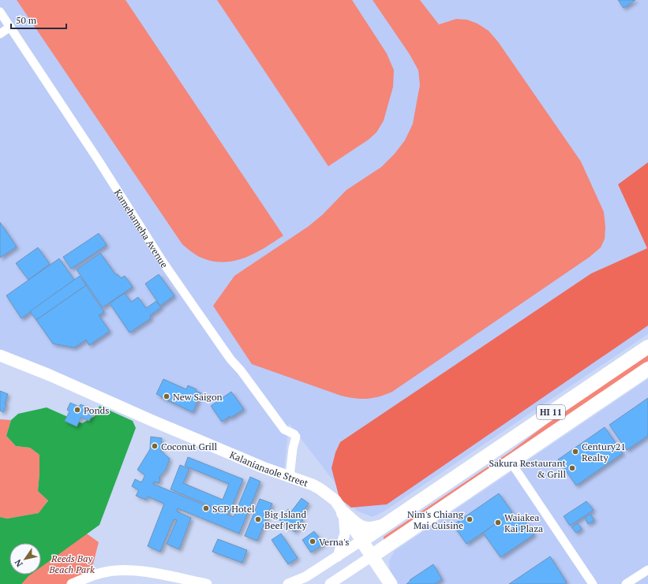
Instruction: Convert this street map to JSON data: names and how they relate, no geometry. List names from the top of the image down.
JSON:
{
  "streets": {
    "highway": ["HI 11"],
    "main road": ["Kalanianaole Street"],
    "street": ["Kamehameha Avenue"]
  },
  "crossings": [
    ["Kamehameha Avenue", "Kalanianaole Street"],
    ["HI 11", "Kalanianaole Street"]
  ],
  "parks": ["Reeds Bay Beach Park"],
  "places": [
    "New Saigon",
    "Ponds",
    "Coconut Grill",
    "Century21 Realty",
    "Sakura Restaurant & Grill",
    "SCP Hotel",
    "Big Island Beef Jerky",
    "Nim's Chiang Mai Cuisine",
    "Waiakea Kai Plaza",
    "Verna's"
  ],
  "scale_bar": "50 m",
  "north": "bottom left"
}
